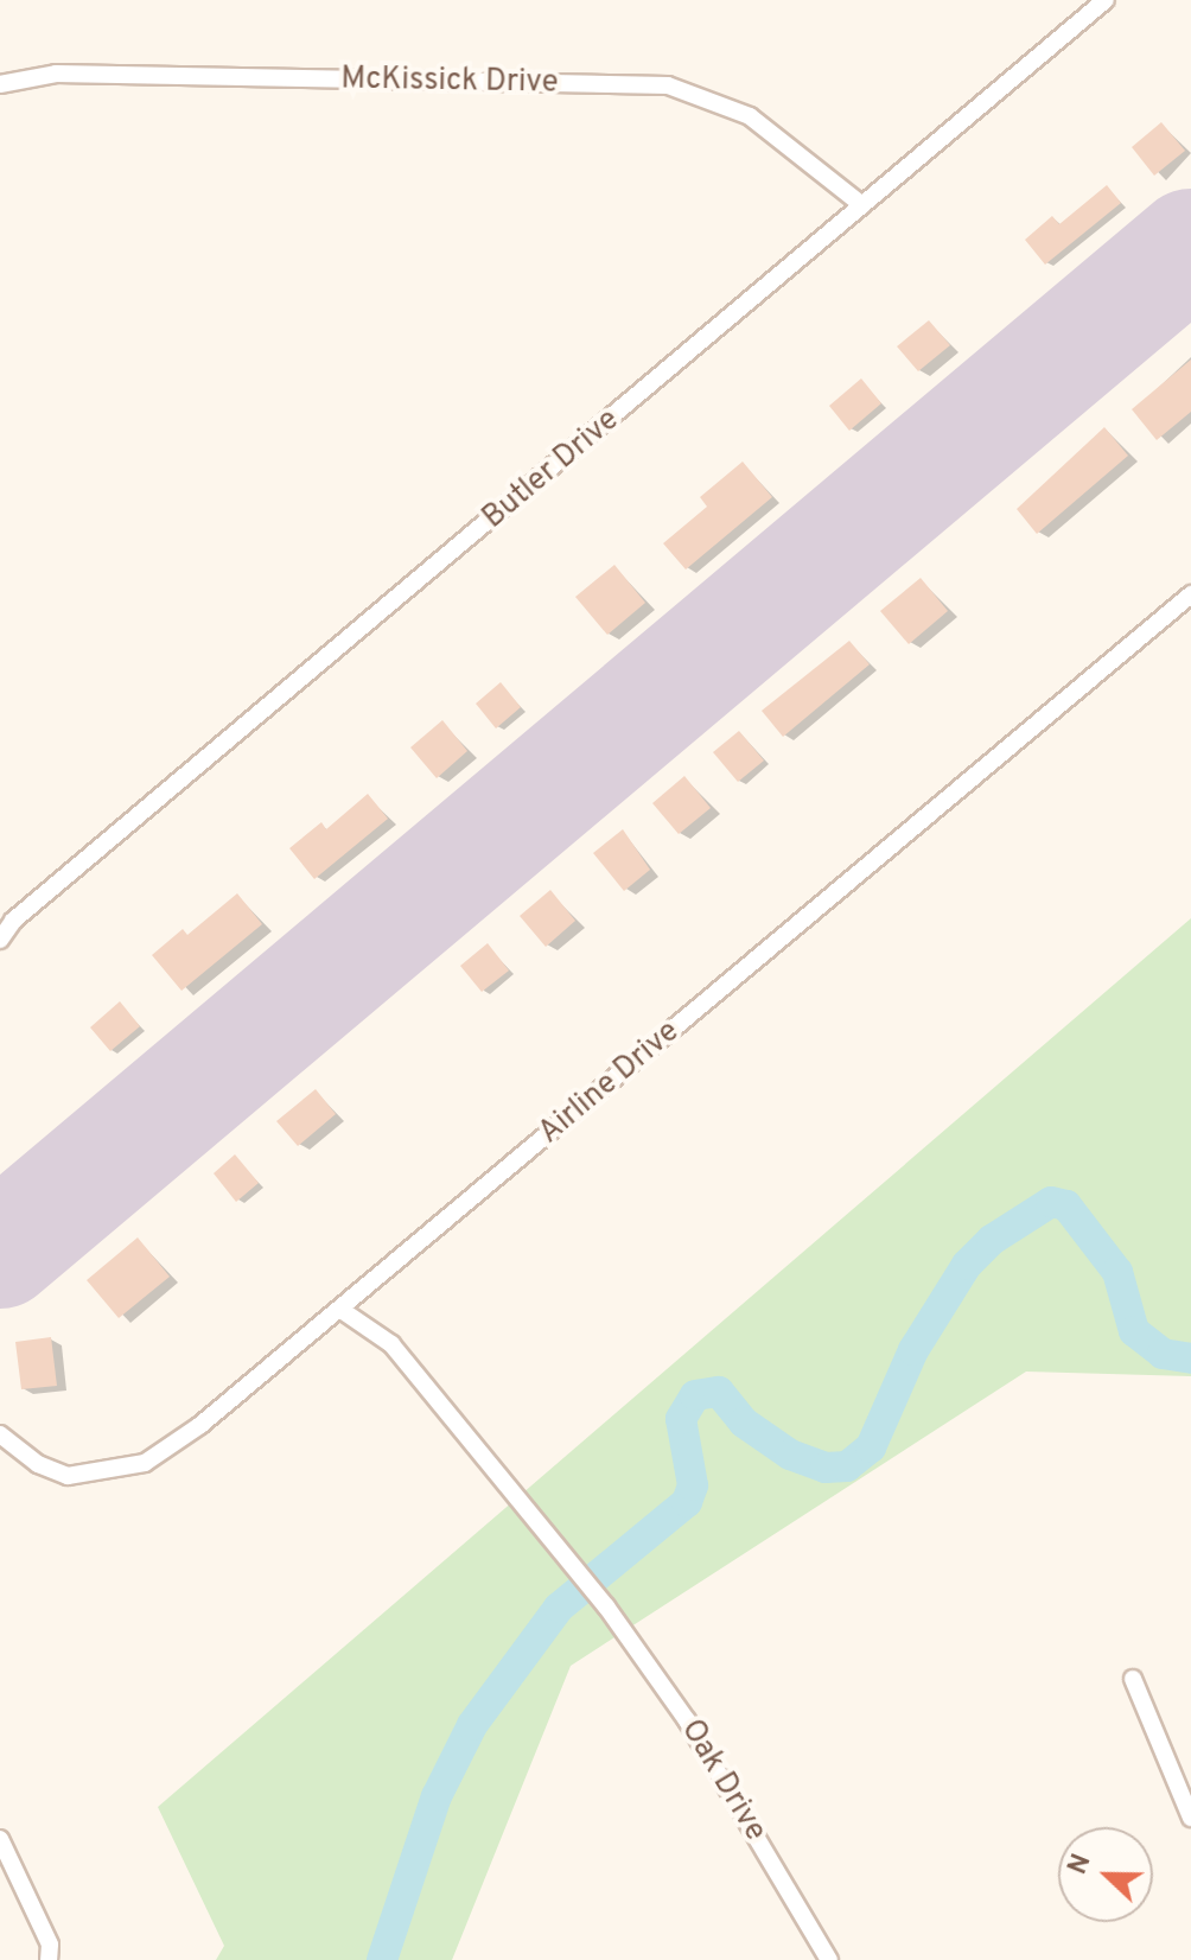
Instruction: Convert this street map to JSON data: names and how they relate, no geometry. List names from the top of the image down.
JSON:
{
  "streets": {
    "street": [
      "McKissick Drive",
      "Butler Drive",
      "Airline Drive",
      "Oak Drive"
    ]
  },
  "crossings": [
    ["McKissick Drive", "Butler Drive"],
    ["Airline Drive", "Oak Drive"]
  ],
  "north": "left"
}
